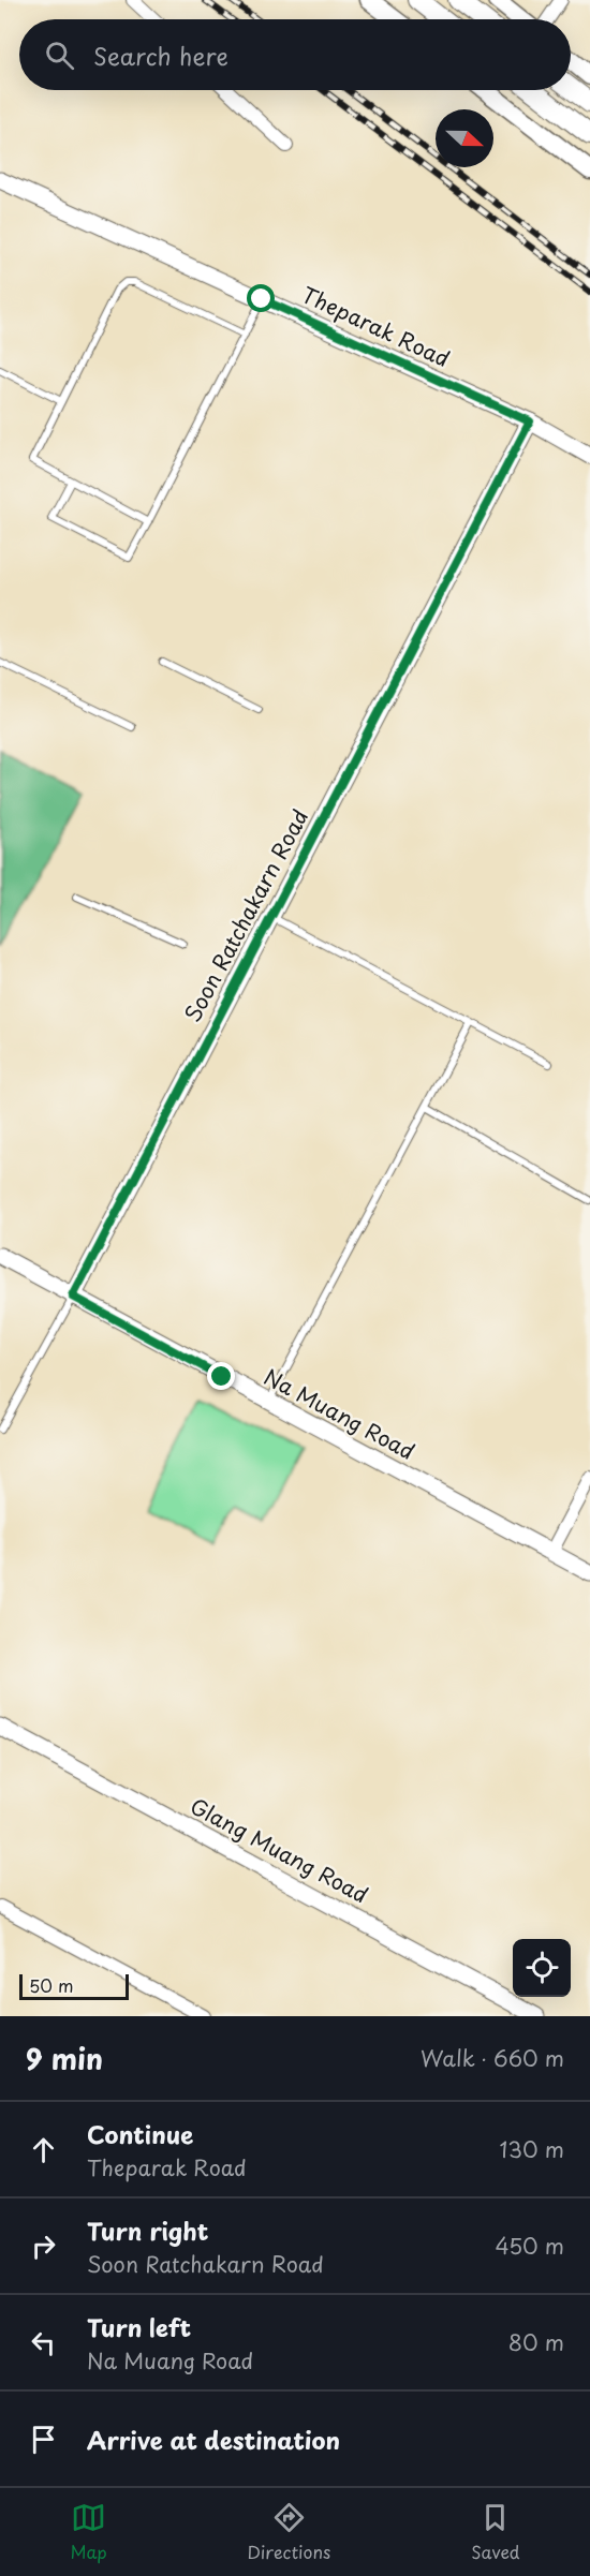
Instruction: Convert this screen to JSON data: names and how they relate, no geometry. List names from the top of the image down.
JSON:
{
  "streets": {
    "street": [
      "Theparak Road",
      "Soon Ratchakarn Road",
      "Na Muang Road",
      "Glang Muang Road"
    ]
  },
  "crossings": [
    ["Theparak Road", "Soon Ratchakarn Road"],
    ["Soon Ratchakarn Road", "Na Muang Road"]
  ],
  "scale_bar": "50 m",
  "north": "right",
  "page": {
    "search": "Search here",
    "scale": "50 m",
    "heading": ["9 min", "Walk · 660 m"],
    "list": [
      ["Continue", "Theparak Road", "130 m"],
      ["Turn right", "Soon Ratchakarn Road", "450 m"],
      ["Turn left", "Na Muang Road", "80 m"],
      "Arrive at destination"
    ],
    "nav": ["Map", "Directions", "Saved"]
  }
}
